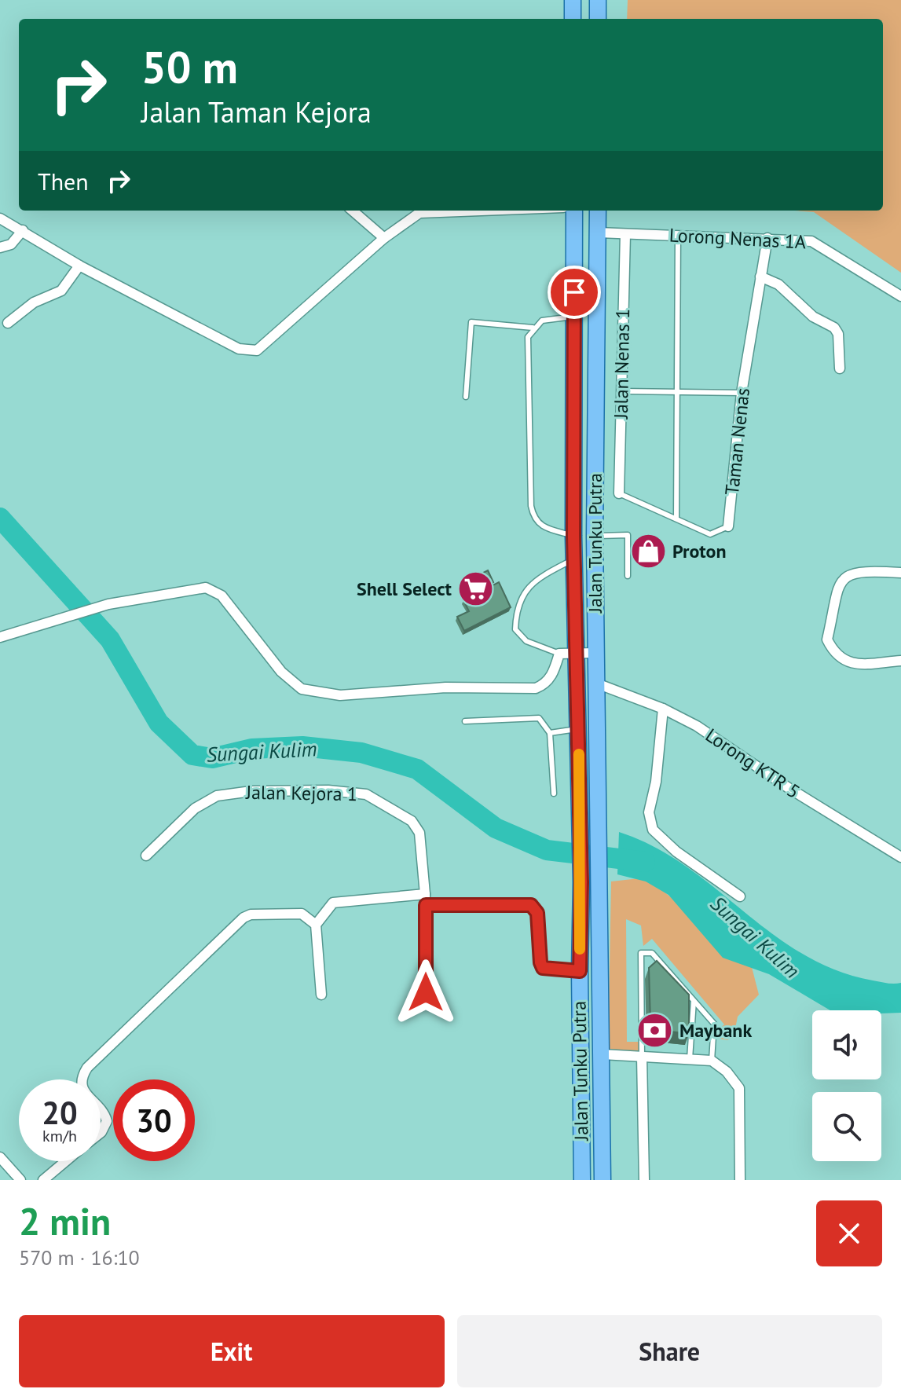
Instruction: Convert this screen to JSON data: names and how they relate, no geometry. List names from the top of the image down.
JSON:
{
  "streets": {
    "main road": ["Jalan Tunku Putra"],
    "street": [
      "Lorong Nenas 1A",
      "Jalan Nenas 1",
      "Taman Nenas",
      "Lorong KTR 5",
      "Jalan Kejora 1"
    ]
  },
  "crossings": [
    ["Lorong Nenas 1A", "Jalan Nenas 1"],
    ["Lorong Nenas 1A", "Taman Nenas"],
    ["Lorong Nenas 1A", "Jalan Tunku Putra"],
    ["Jalan Nenas 1", "Taman Nenas"],
    ["Jalan Tunku Putra", "Lorong KTR 5"]
  ],
  "water": ["Sungai Kulim"],
  "places": {
    "shop": ["Proton"],
    "supermarket": ["Shell Select"],
    "bank": ["Maybank"]
  },
  "page": {
    "turn": ["50 m", "Jalan Taman Kejora"],
    "then": "Then",
    "speed": "20 km/h",
    "limit": "30",
    "heading": ["2 min", "570 m · 16:10"],
    "buttons": ["Exit", "Share"]
  }
}
